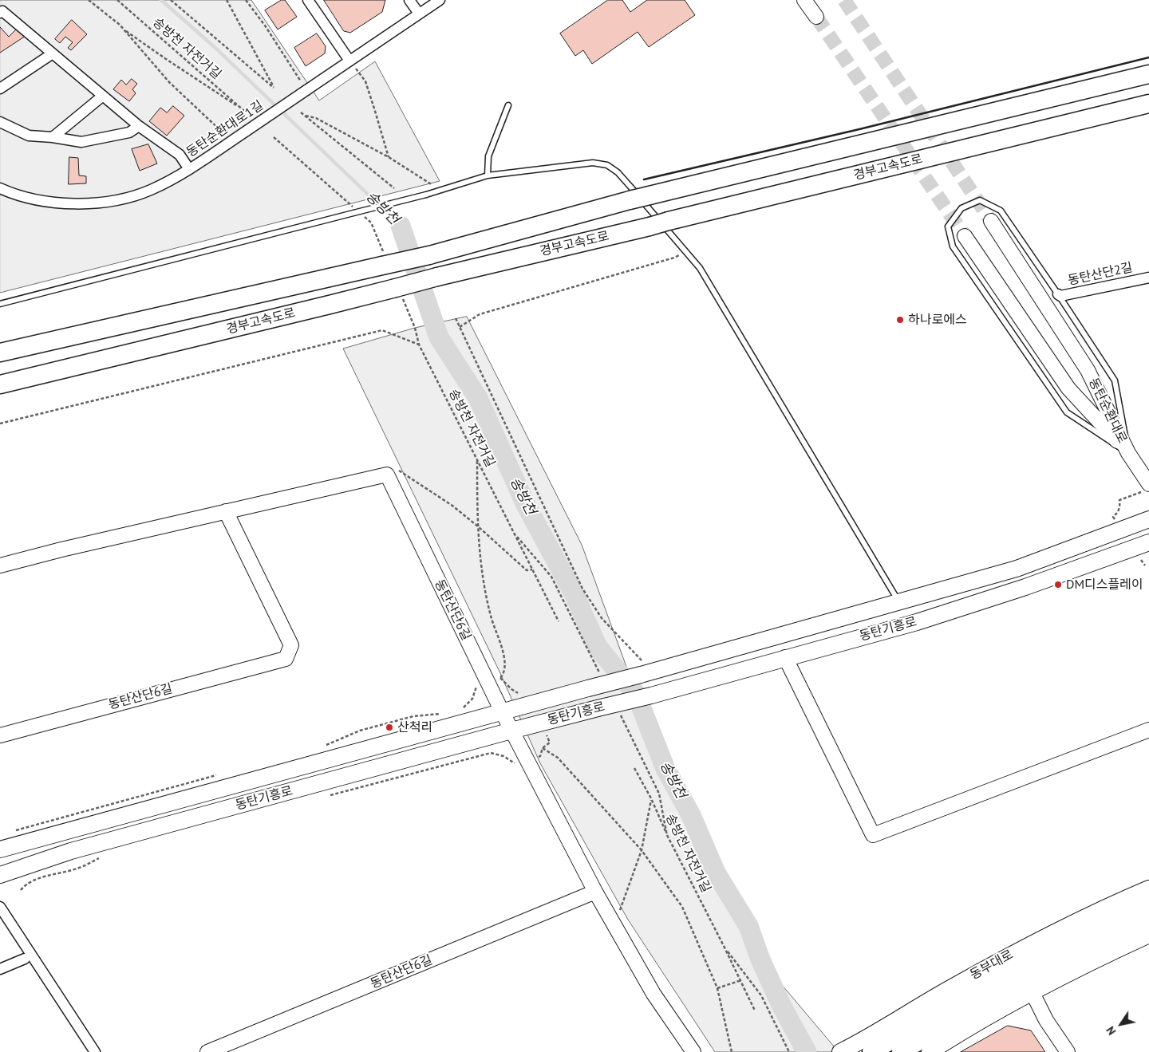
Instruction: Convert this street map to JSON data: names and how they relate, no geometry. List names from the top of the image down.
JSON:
{
  "streets": {
    "highway": ["경부고속도로", "동부대로"],
    "main road": ["동탄기흥로"],
    "street": [
      "동탄순환대로1길",
      "동탄산단2길",
      "동탄순환대로",
      "동탄산단6길"
    ],
    "path": ["송방천 자전거길"]
  },
  "crossings": [
    ["동탄산단6길", "동탄기흥로"]
  ],
  "water": ["송방천"],
  "places": ["하나로에스", "DM디스플레이", "산척리"],
  "north": "bottom left"
}
